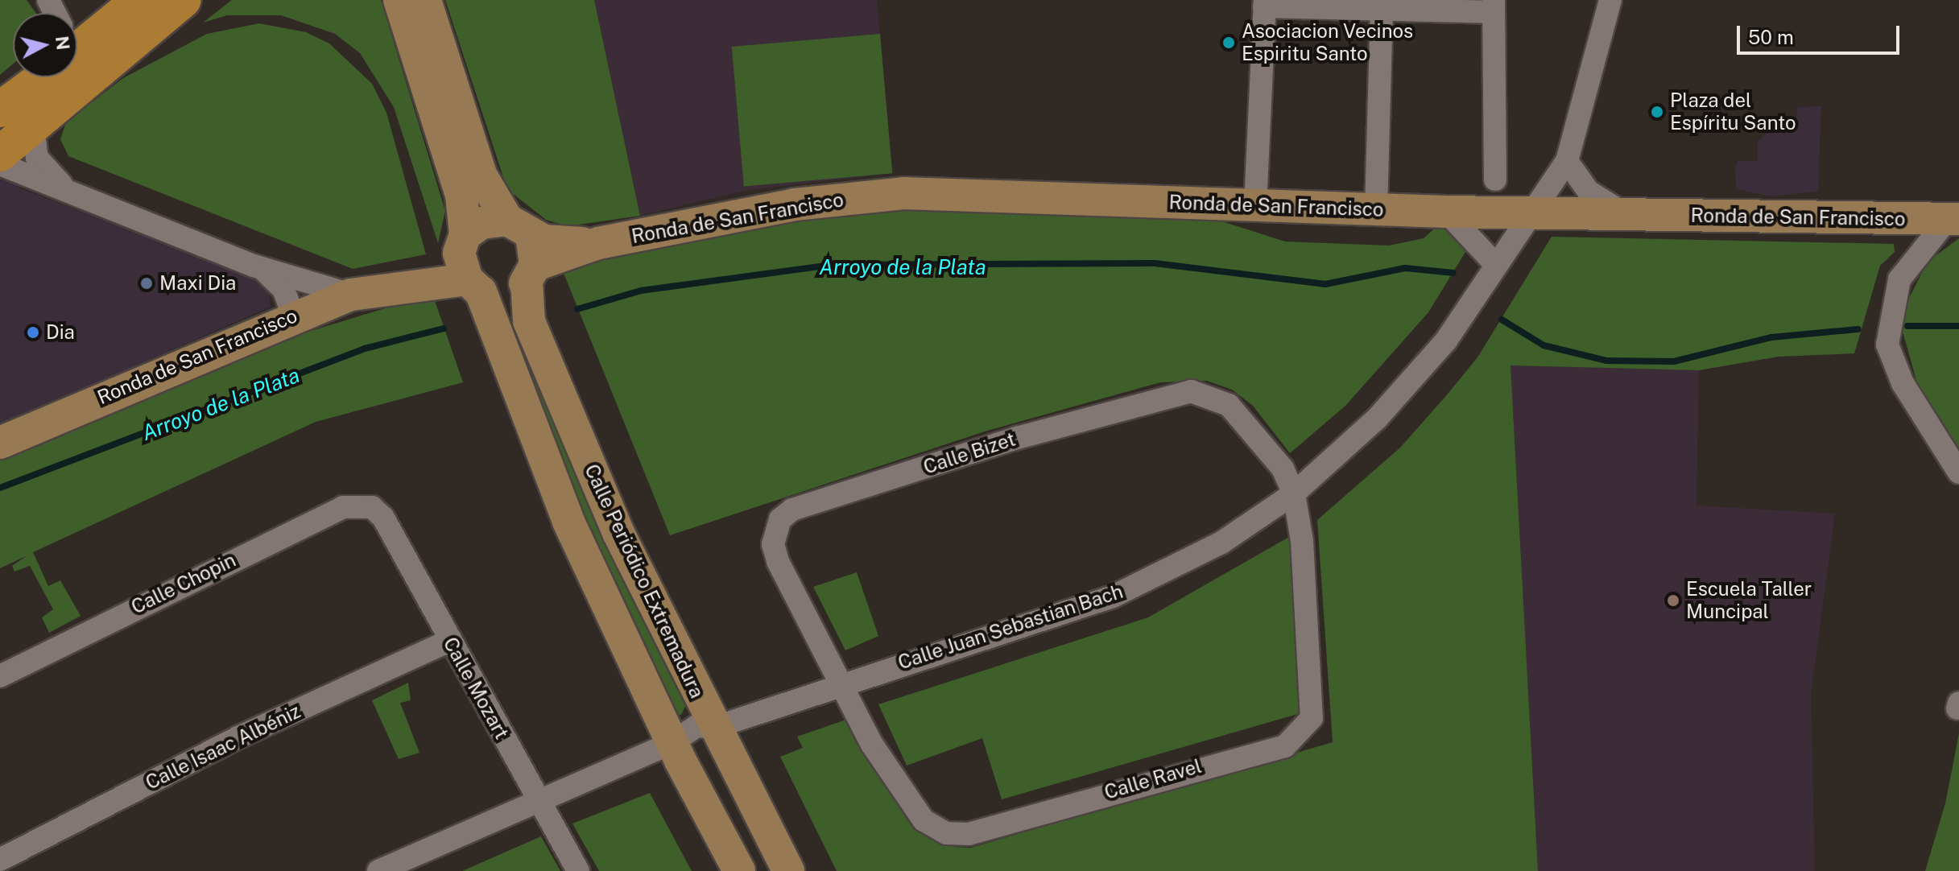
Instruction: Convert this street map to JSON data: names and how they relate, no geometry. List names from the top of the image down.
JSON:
{
  "streets": {
    "main road": ["Ronda de San Francisco", "Calle Periódico Extremadura"],
    "street": [
      "Calle Bizet",
      "Calle Chopin",
      "Calle Juan Sebastian Bach",
      "Calle Mozart",
      "Calle Isaac Albéniz",
      "Calle Ravel"
    ]
  },
  "crossings": [
    ["Ronda de San Francisco", "Calle Periódico Extremadura"],
    ["Ronda de San Francisco", "Calle Juan Sebastian Bach"],
    ["Calle Bizet", "Calle Juan Sebastian Bach"],
    ["Calle Bizet", "Calle Ravel"],
    ["Calle Periódico Extremadura", "Calle Juan Sebastian Bach"],
    ["Calle Chopin", "Calle Mozart"],
    ["Calle Juan Sebastian Bach", "Calle Ravel"],
    ["Calle Mozart", "Calle Isaac Albéniz"]
  ],
  "water": ["Arroyo de la Plata"],
  "places": [
    "Asociacion Vecinos Espiritu Santo",
    "Plaza del Espíritu Santo",
    "Maxi Dia",
    "Dia",
    "Escuela Taller Muncipal"
  ],
  "scale_bar": "50 m",
  "north": "right"
}
